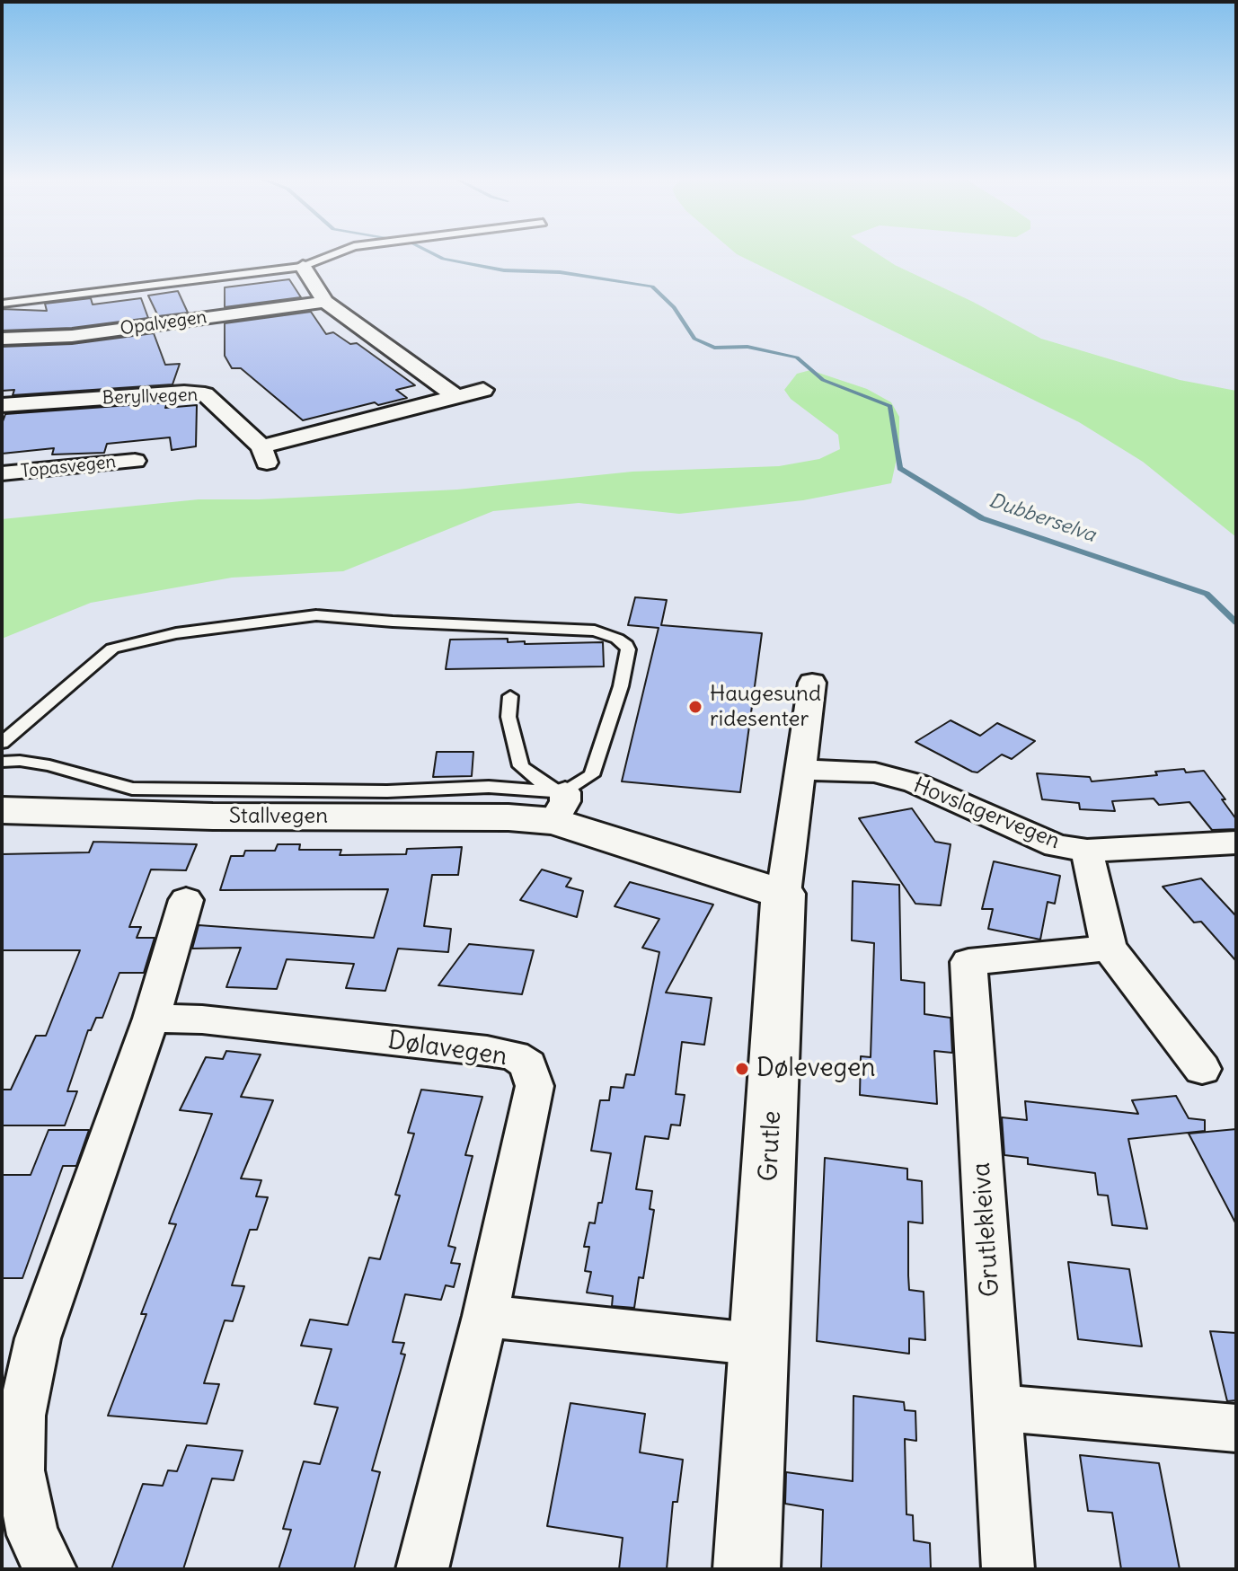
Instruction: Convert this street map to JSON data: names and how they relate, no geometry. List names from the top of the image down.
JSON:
{
  "streets": {
    "street": [
      "Opalvegen",
      "Beryllvegen",
      "Topasvegen",
      "Hovslagervegen",
      "Stallvegen",
      "Dølavegen",
      "Grutle",
      "Grutlekleiva"
    ]
  },
  "crossings": [
    ["Hovslagervegen", "Grutle"],
    ["Hovslagervegen", "Grutlekleiva"],
    ["Stallvegen", "Grutle"]
  ],
  "water": ["Dubberselva"],
  "places": ["Haugesund ridesenter", "Dølevegen"]
}
